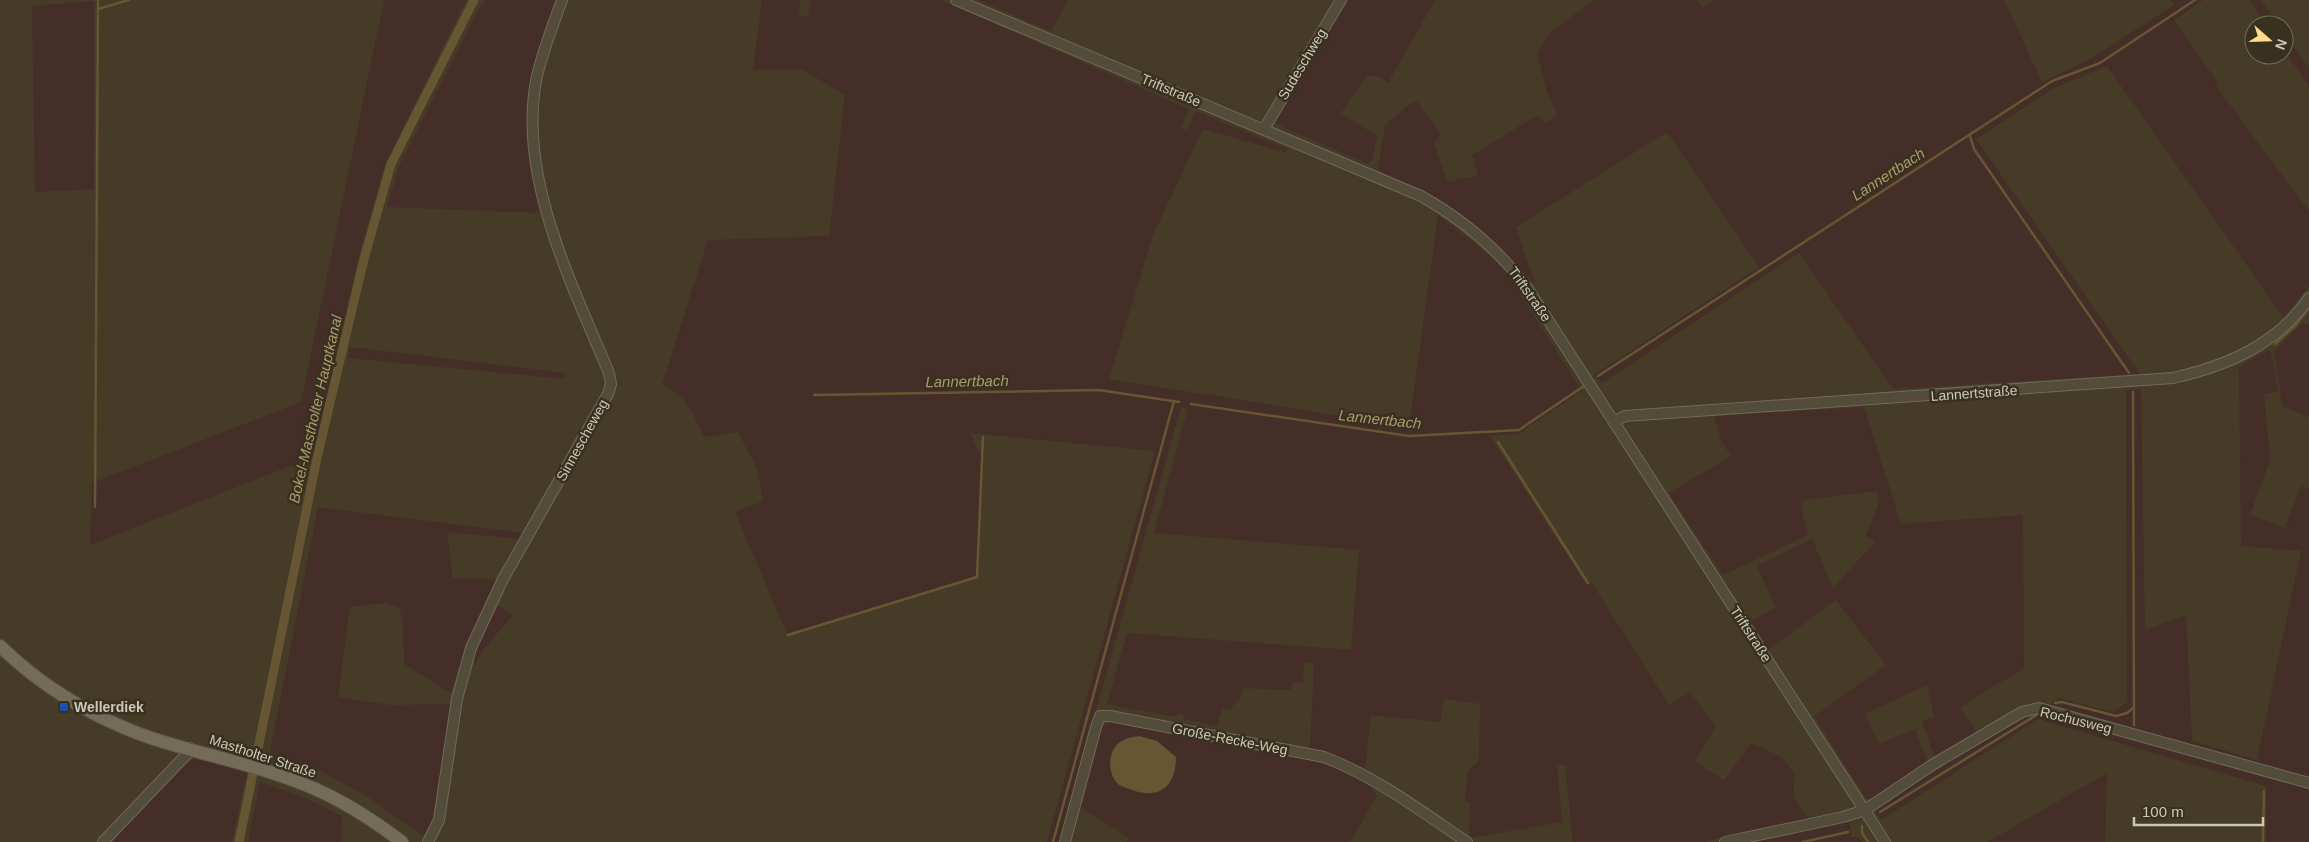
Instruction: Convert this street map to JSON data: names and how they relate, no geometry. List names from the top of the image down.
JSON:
{
  "streets": {
    "main road": ["Mastholter Straße"],
    "street": [
      "Sudeschweg",
      "Triftstraße",
      "Lannertstraße",
      "Sinnescheweg",
      "Rochusweg",
      "Große-Recke-Weg"
    ]
  },
  "crossings": [
    ["Sudeschweg", "Triftstraße"],
    ["Triftstraße", "Lannertstraße"],
    ["Triftstraße", "Rochusweg"]
  ],
  "water": ["Lannertbach", "Bokel-Mastholter Hauptkanal"],
  "places": {
    "transit": ["Wellerdiek"]
  },
  "scale_bar": "100 m",
  "north": "right"
}
